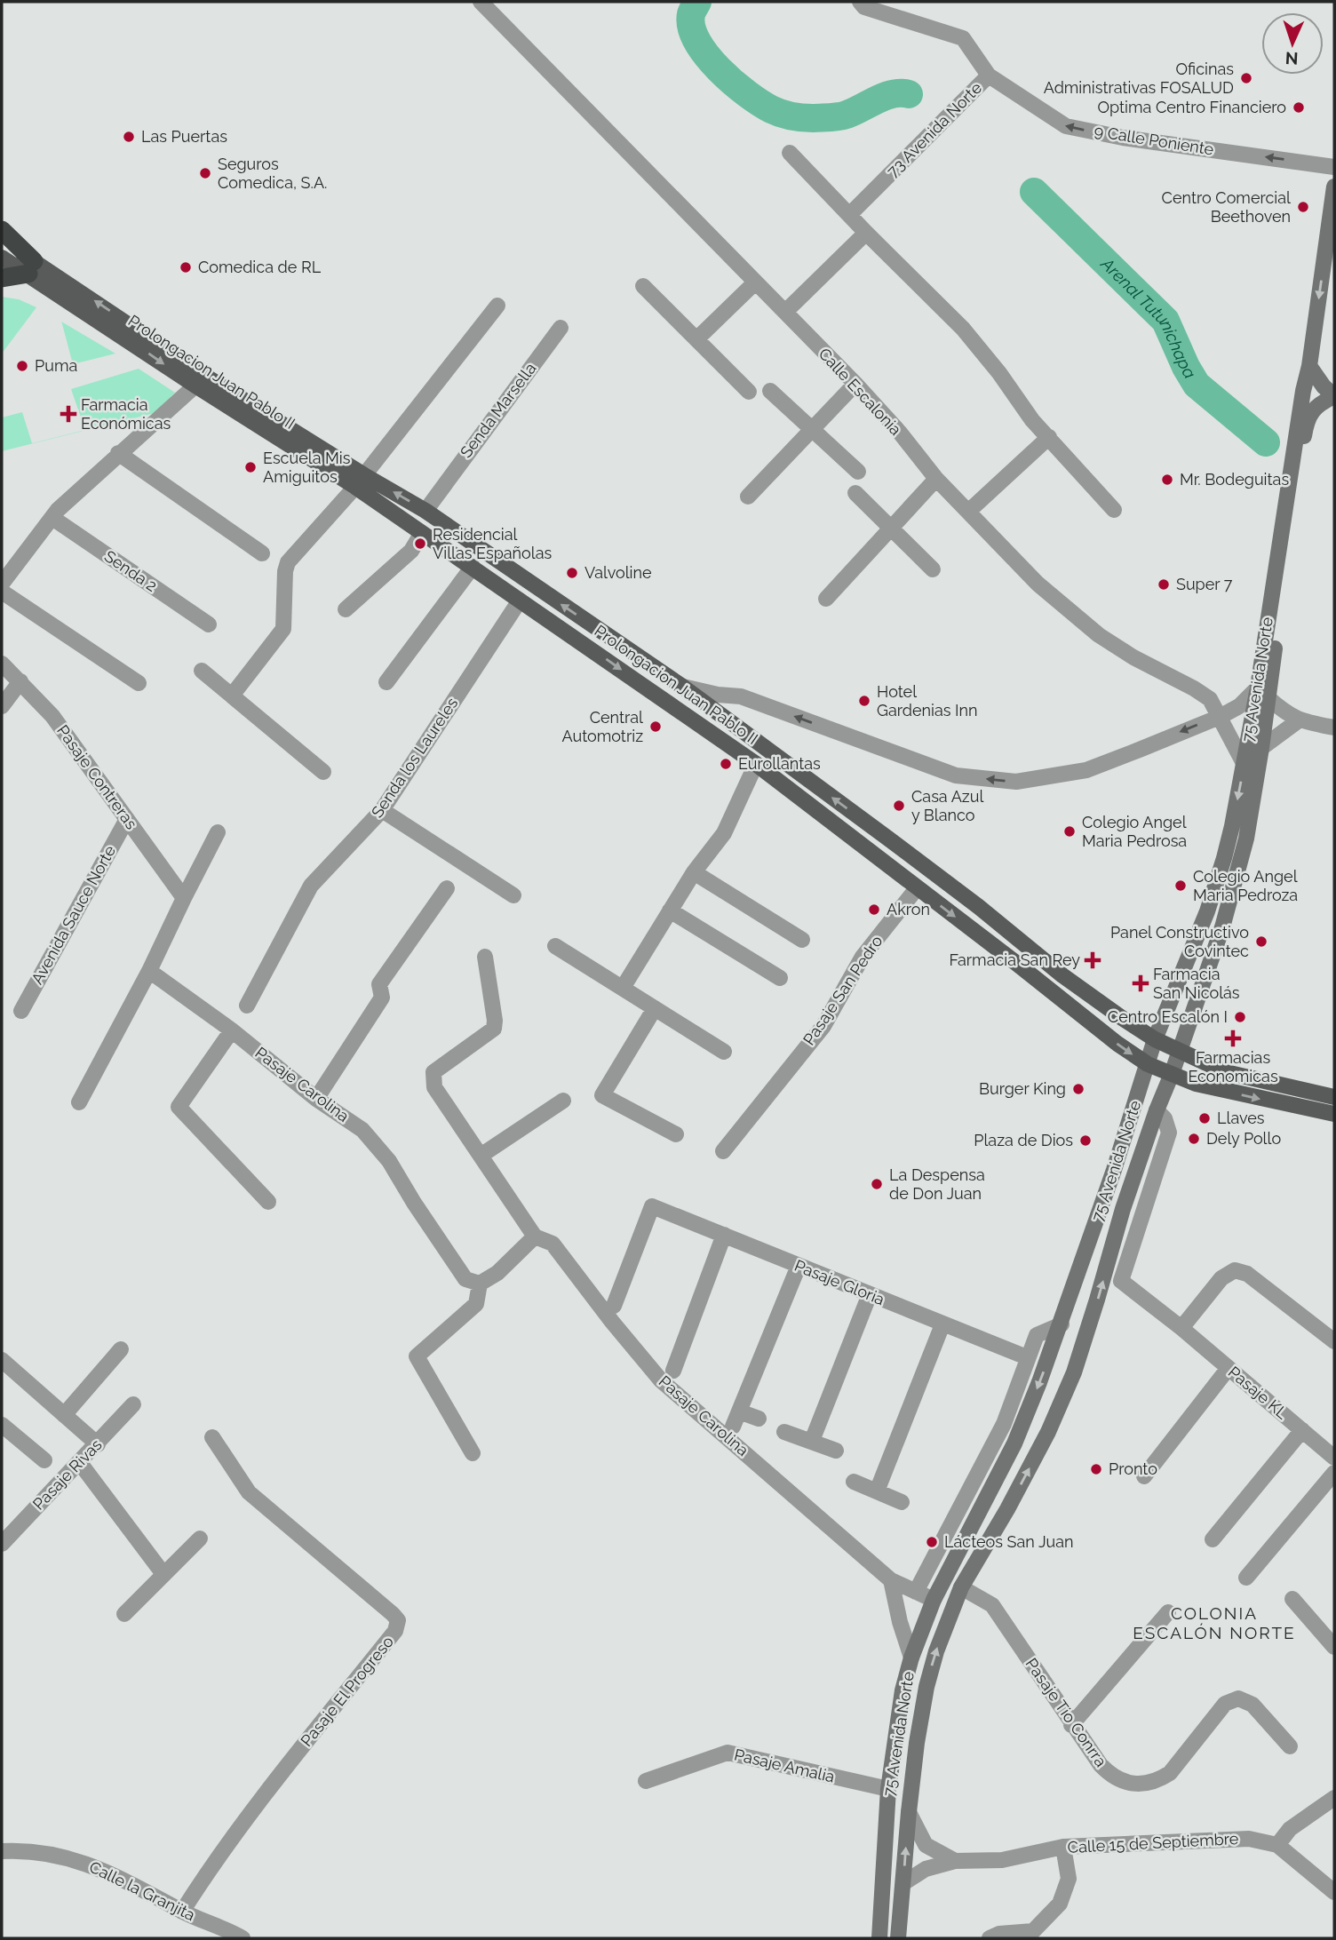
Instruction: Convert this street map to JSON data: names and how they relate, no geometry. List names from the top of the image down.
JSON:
{
  "streets": {
    "main road": ["Prolongacion Juan Pablo II", "75 Avenida Norte"],
    "street": [
      "73 Avenida Norte",
      "9 Calle Poniente",
      "Calle Escalonia",
      "Senda Marsella",
      "Senda 2",
      "Senda los Laureles",
      "Pasaje Contreras",
      "Avenida Sauce Norte",
      "Pasaje San Pedro",
      "Pasaje Carolina",
      "Pasaje Gloria",
      "Pasaje KL",
      "Pasaje Rivas",
      "Pasaje El Progreso",
      "Pasaje Tio Conrra",
      "Pasaje Amalia",
      "Calle 15 de Septiembre",
      "Calle la Granjita"
    ]
  },
  "crossings": [
    ["73 Avenida Norte", "9 Calle Poniente"],
    ["Prolongacion Juan Pablo II", "Senda Marsella"],
    ["Prolongacion Juan Pablo II", "75 Avenida Norte"],
    ["Prolongacion Juan Pablo II", "Senda los Laureles"],
    ["Prolongacion Juan Pablo II", "Pasaje San Pedro"],
    ["Calle Escalonia", "75 Avenida Norte"],
    ["75 Avenida Norte", "Pasaje Carolina"],
    ["75 Avenida Norte", "Pasaje KL"],
    ["75 Avenida Norte", "Pasaje Tio Conrra"],
    ["75 Avenida Norte", "Pasaje Amalia"],
    ["75 Avenida Norte", "Calle 15 de Septiembre"],
    ["Pasaje Contreras", "Avenida Sauce Norte"],
    ["Pasaje El Progreso", "Calle la Granjita"]
  ],
  "one_way": ["9 Calle Poniente"],
  "districts": ["COLONIA ESCALÓN NORTE"],
  "water": ["Arenal Tutunichapa"],
  "places": {
    "other": [
      "Oficinas Administrativas FOSALUD",
      "Optima Centro Financiero",
      "Las Puertas",
      "Seguros Comedica, S.A.",
      "Centro Comercial Beethoven",
      "Comedica de RL",
      "Puma",
      "Escuela Mis Amiguitos",
      "Mr. Bodeguitas",
      "Residencial Villas Españolas",
      "Valvoline",
      "Super 7",
      "Hotel Gardenias Inn",
      "Central Automotriz",
      "Eurollantas",
      "Casa Azul y Blanco",
      "Colegio Angel Maria Pedrosa",
      "Colegio Angel Maria Pedroza",
      "Akron",
      "Panel Constructivo Covintec",
      "Centro Escalón I",
      "Burger King",
      "Llaves",
      "Dely Pollo",
      "Plaza de Dios",
      "La Despensa de Don Juan",
      "Pronto",
      "Lácteos San Juan"
    ],
    "health": [
      "Farmacia Económicas",
      "Farmacia San Rey",
      "Farmacia San Nicolás",
      "Farmacias Economicas"
    ]
  },
  "north": "bottom"
}
